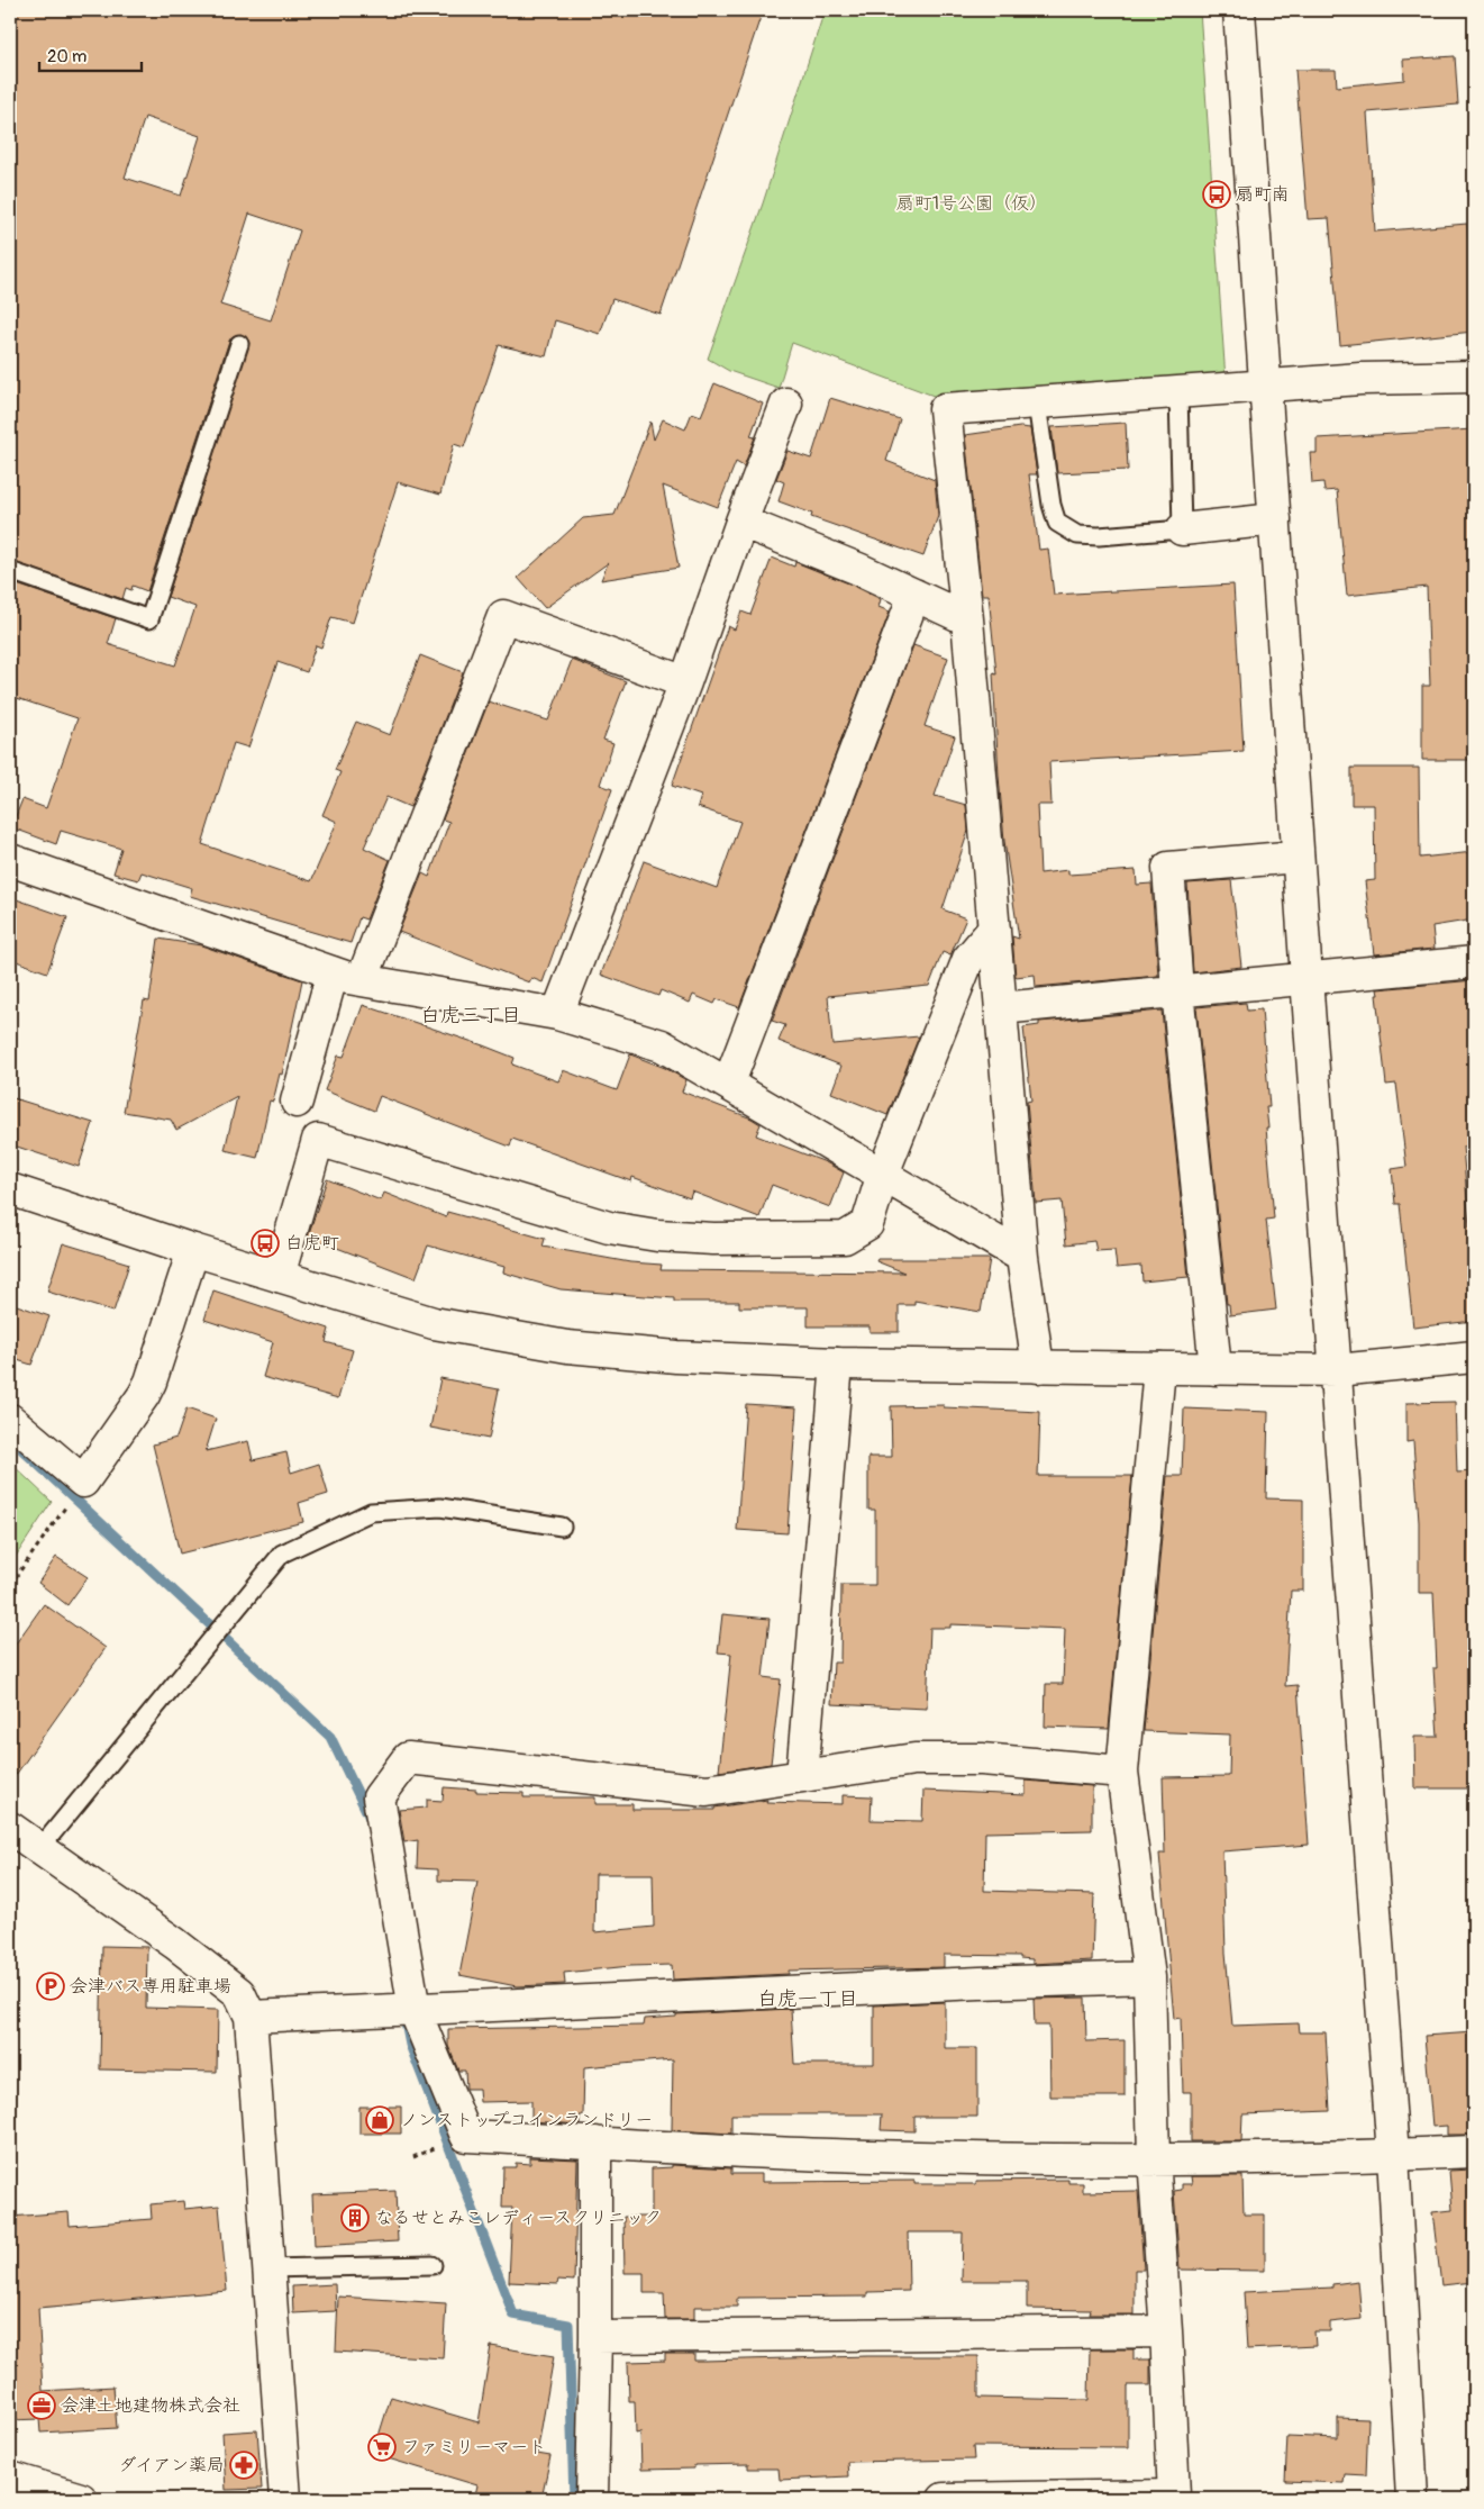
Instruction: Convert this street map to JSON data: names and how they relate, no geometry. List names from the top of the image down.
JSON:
{
  "districts": ["白虎三丁目", "白虎一丁目"],
  "parks": ["扇町1号公園（仮）"],
  "places": {
    "bus stop": ["扇町南", "白虎町"],
    "parking": ["会津バス専用駐車場"],
    "shop": ["ノンストップコインランドリー"],
    "building": ["なるせとみこレディースクリニック"],
    "office": ["会津土地建物株式会社"],
    "supermarket": ["ファミリーマート"],
    "pharmacy": ["ダイアン薬局"]
  },
  "scale_bar": "20 m"
}
